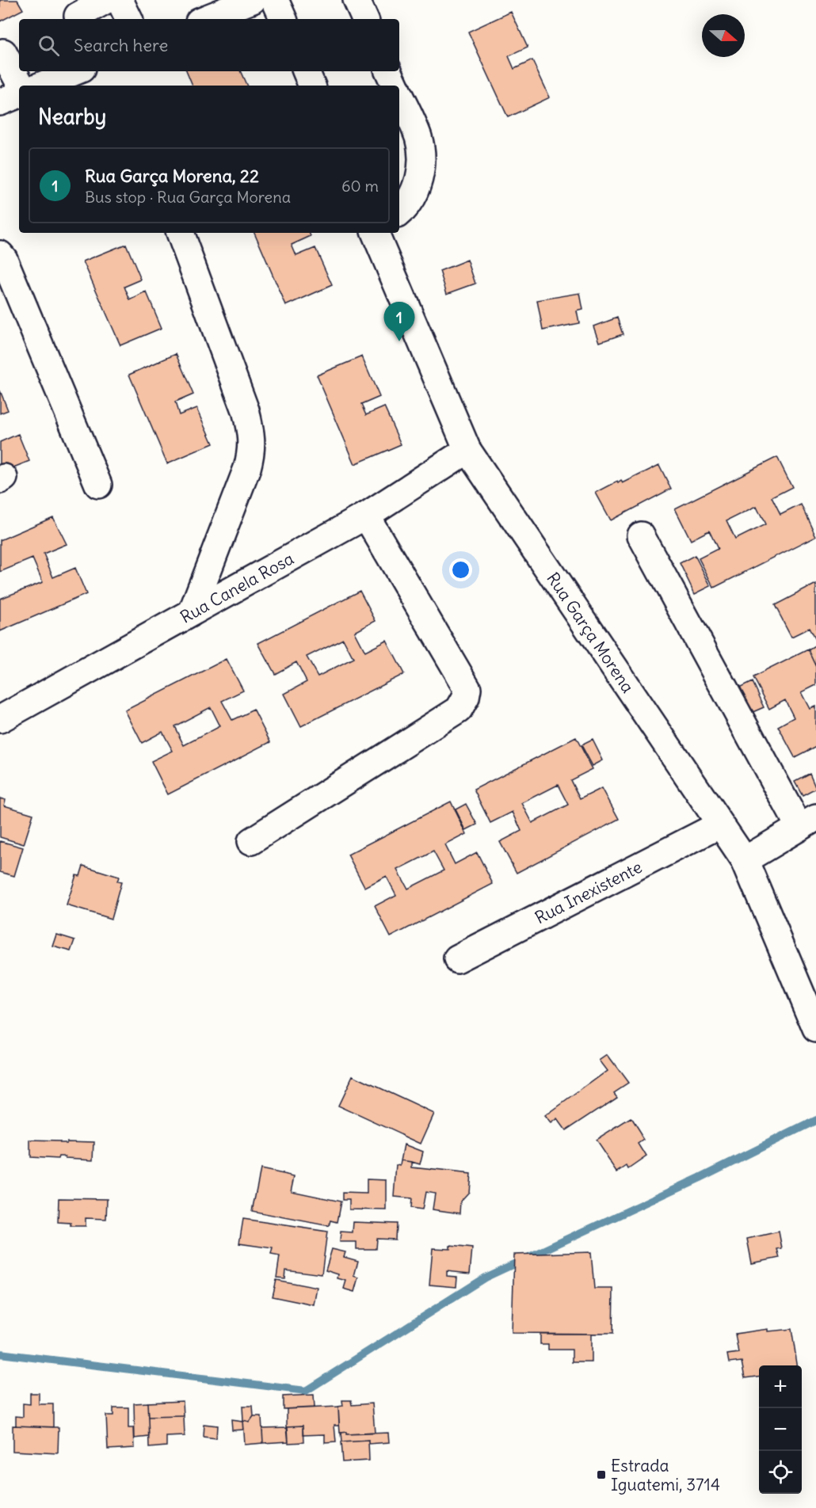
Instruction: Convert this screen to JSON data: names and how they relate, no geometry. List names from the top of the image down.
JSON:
{
  "streets": {
    "street": ["Rua Canela Rosa", "Rua Garça Morena", "Rua Inexistente"]
  },
  "crossings": [
    ["Rua Canela Rosa", "Rua Garça Morena"],
    ["Rua Garça Morena", "Rua Inexistente"]
  ],
  "places": {
    "transit": ["Estrada Iguatemi, 3714"]
  },
  "north": "right",
  "page": {
    "search": "Search here",
    "heading": "Nearby",
    "list": [
      {
        "mark": "1",
        "name": "Rua Garça Morena, 22",
        "note": "Bus stop · Rua Garça Morena",
        "value": "60 m"
      }
    ],
    "pins": "1",
    "map_buttons": ["+", "−"]
  }
}
